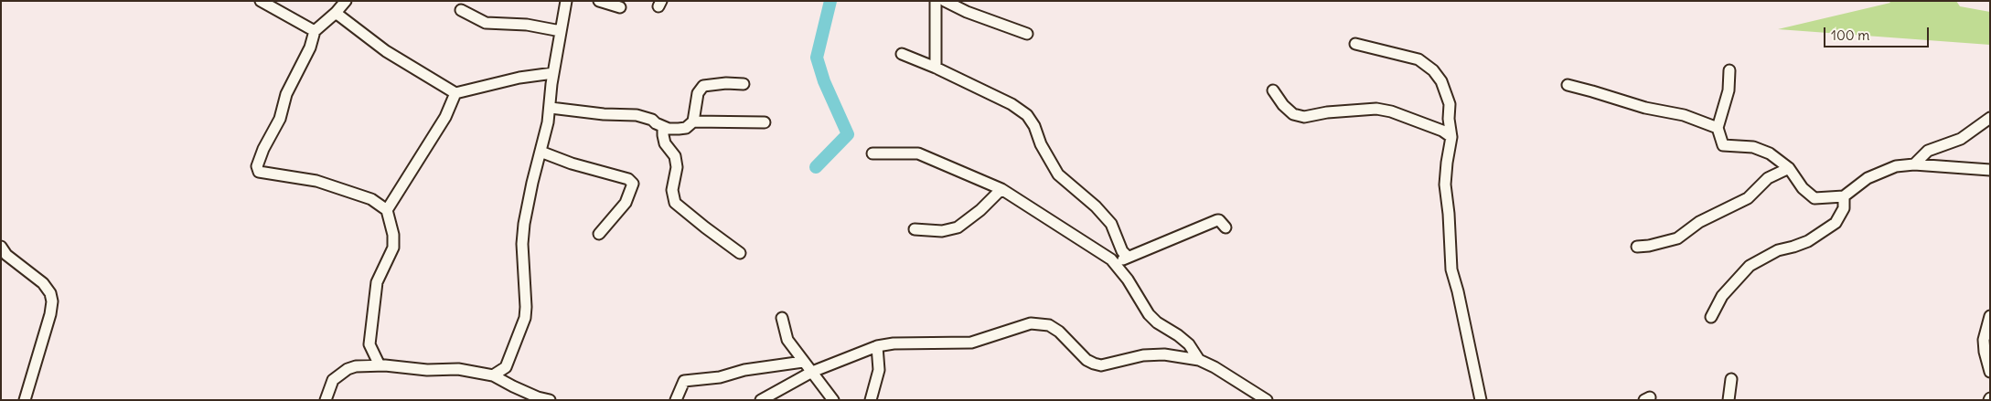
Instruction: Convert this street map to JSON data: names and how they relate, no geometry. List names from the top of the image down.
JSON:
{
  "scale_bar": "100 m"
}
